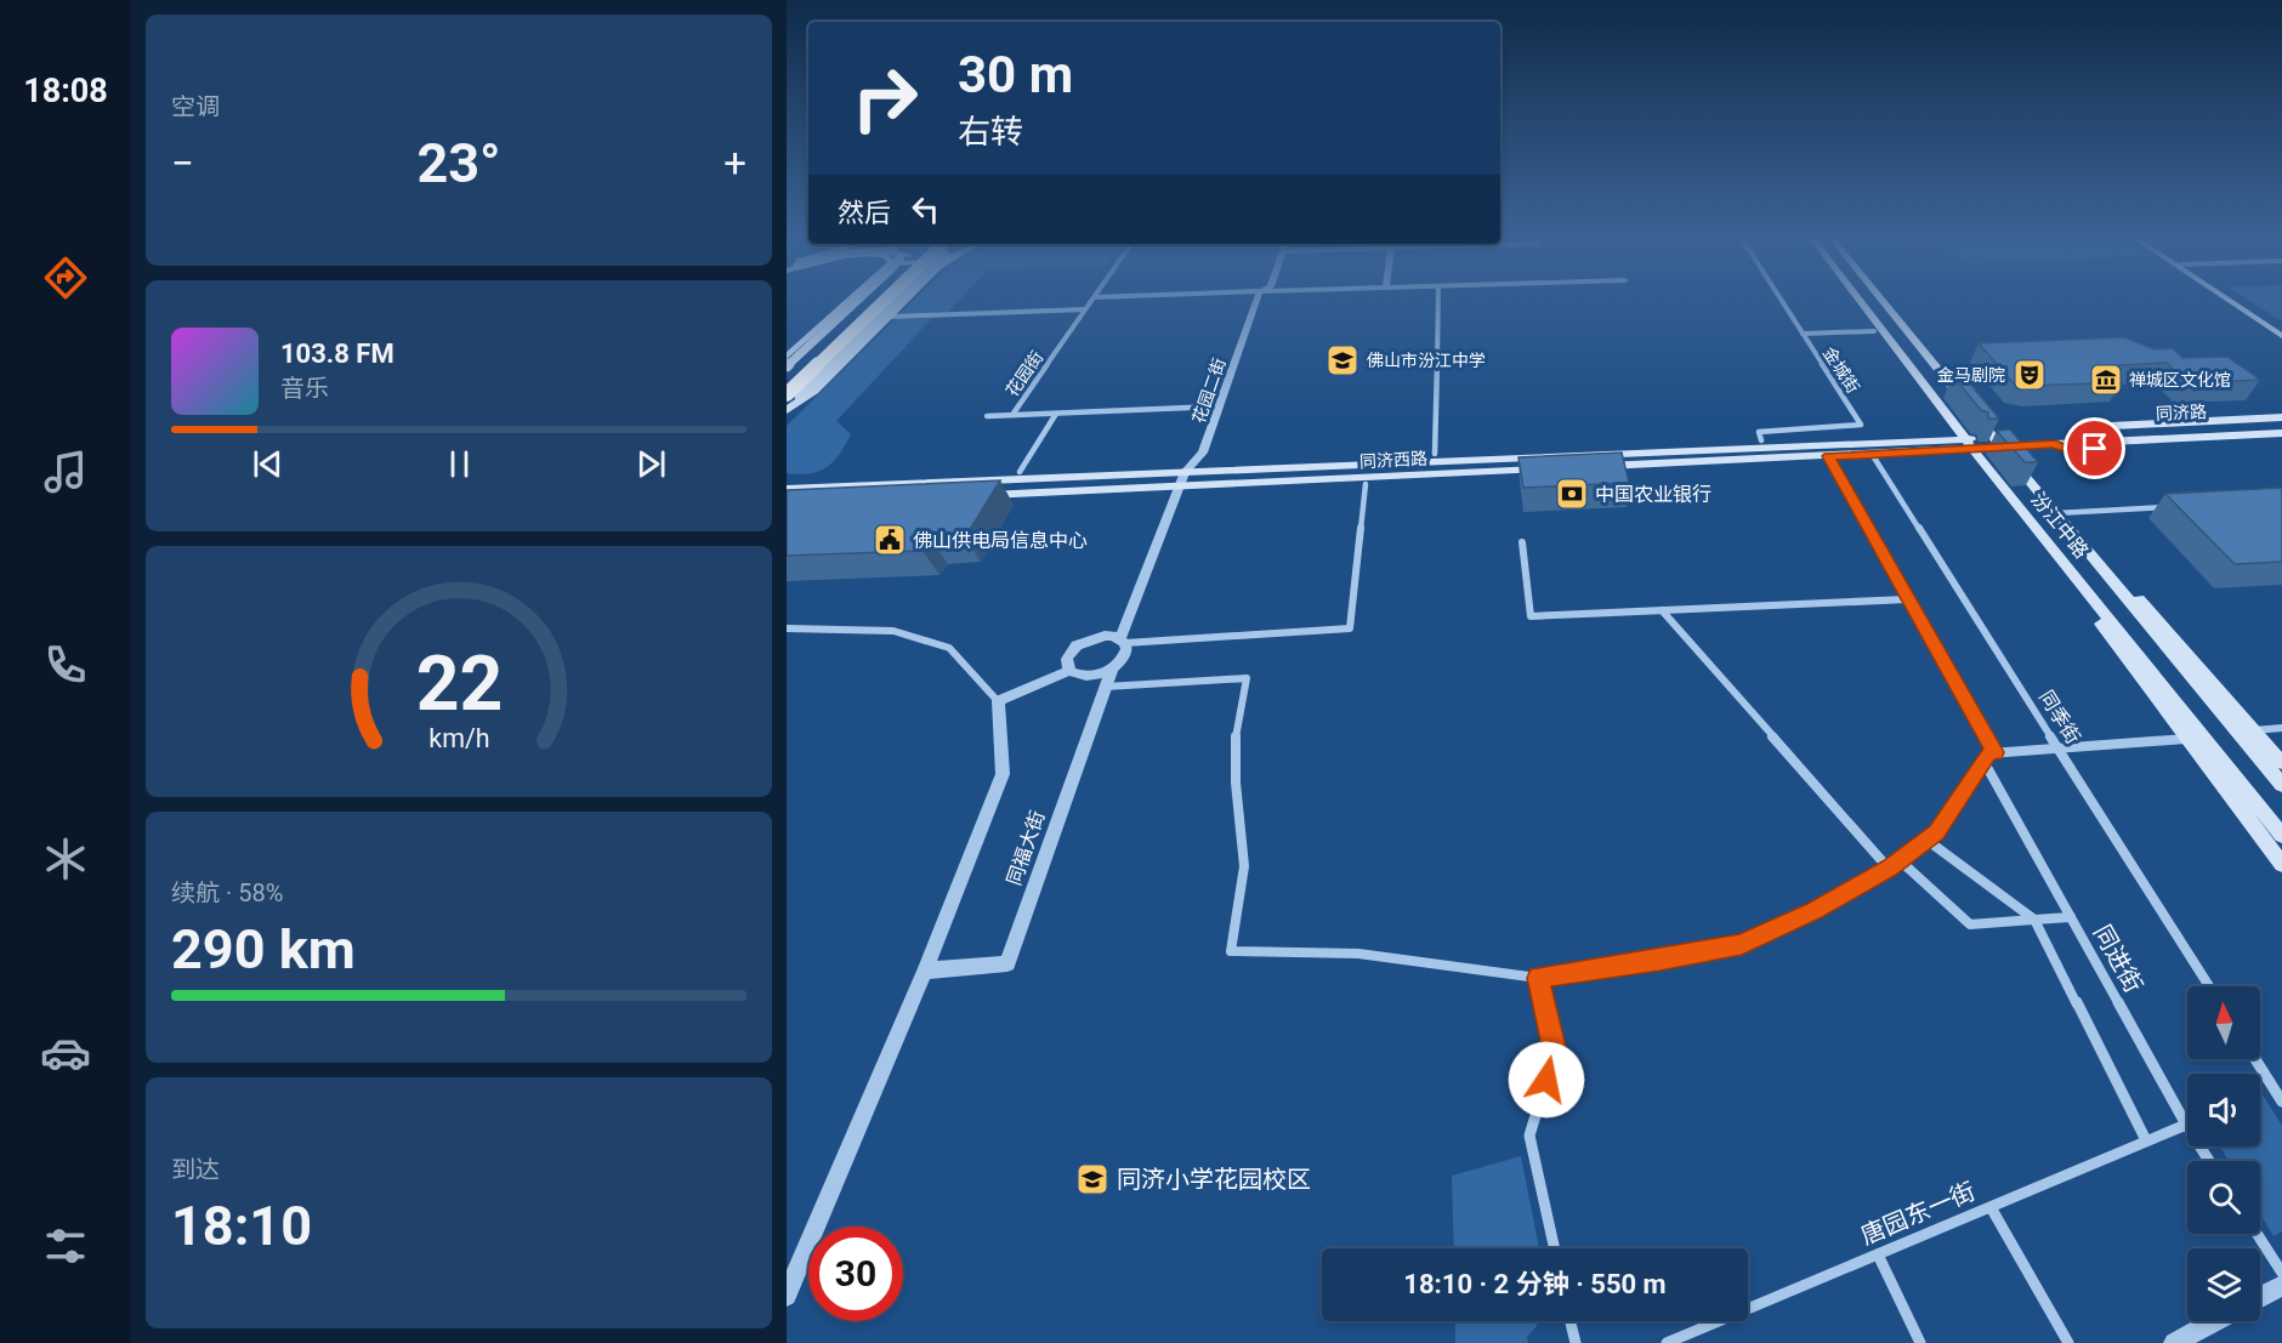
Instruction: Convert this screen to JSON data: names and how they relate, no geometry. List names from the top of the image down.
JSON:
{
  "streets": {
    "main road": ["同济路", "同济西路", "汾江中路"],
    "street": [
      "金城街",
      "花园街",
      "花园二街",
      "同季街",
      "同福大街",
      "同进街",
      "唐园东一街"
    ]
  },
  "crossings": [
    ["花园二街", "同济西路"],
    ["花园二街", "同福大街"],
    ["同济路", "同济西路"],
    ["同济路", "汾江中路"],
    ["同济西路", "汾江中路"],
    ["同济西路", "同季街"],
    ["同济西路", "同福大街"],
    ["同进街", "唐园东一街"]
  ],
  "places": {
    "school or university": ["佛山市汾江中学", "同济小学花园校区"],
    "theatre": ["金马剧院"],
    "museum": ["禅城区文化馆"],
    "bank": ["中国农业银行"],
    "public building": ["佛山供电局信息中心"]
  },
  "north": "top",
  "page": {
    "tabs": "18:08",
    "tile": [
      "空调",
      ["续航 · 58%", "290 km"],
      ["到达", "18:10"]
    ],
    "turn": ["30 m", "右转"],
    "heat": ["−", "23°", "+"],
    "then": "然后",
    "song": ["103.8 FM", "音乐"],
    "limit": "30",
    "trip": "18:10 · 2 分钟 · 550 m",
    "gauge": ["22", "km/h"]
  }
}
